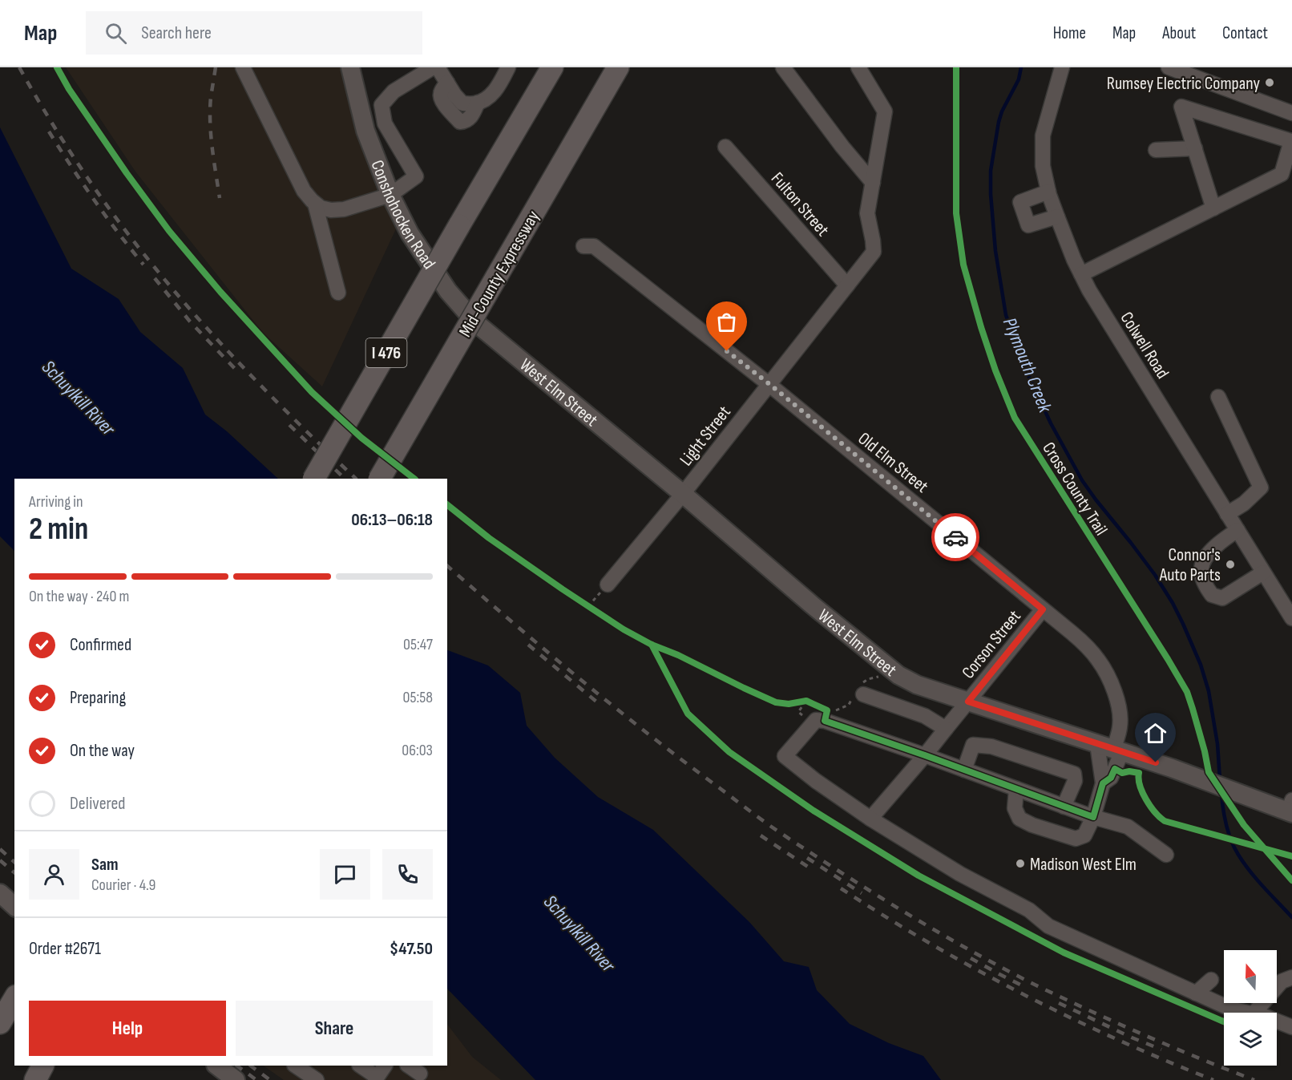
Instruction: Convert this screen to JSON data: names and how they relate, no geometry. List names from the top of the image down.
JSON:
{
  "streets": {
    "highway": ["Mid-County Expressway", "I 476"],
    "main road": ["Conshohocken Road", "West Elm Street"],
    "street": [
      "Fulton Street",
      "Colwell Road",
      "Light Street",
      "Old Elm Street",
      "Corson Street"
    ],
    "cycle path": ["Cross County Trail"]
  },
  "crossings": [
    ["Fulton Street", "Light Street"],
    ["Conshohocken Road", "West Elm Street"],
    ["West Elm Street", "Light Street"],
    ["West Elm Street", "Old Elm Street"],
    ["West Elm Street", "Corson Street"],
    ["Light Street", "Old Elm Street"],
    ["Old Elm Street", "Corson Street"]
  ],
  "water": ["Plymouth Creek", "Schuylkill River"],
  "places": ["Rumsey Electric Company", "Connor's Auto Parts", "Madison West Elm"],
  "north": "top",
  "page": {
    "header": "Map",
    "search": "Search here",
    "nav": [
      "Home",
      "Map",
      "About",
      "Contact"
    ],
    "heading": ["2 min", "Arriving in", "06:13–06:18"],
    "panel": [
      "Sam",
      "Courier · 4.9",
      "Order #2671",
      "$47.50"
    ],
    "bar": "On the way · 240 m",
    "list": [
      ["Confirmed", "05:47"],
      ["Preparing", "05:58"],
      ["On the way", "06:03"],
      "Delivered"
    ],
    "buttons": ["Help", "Share"]
  }
}
